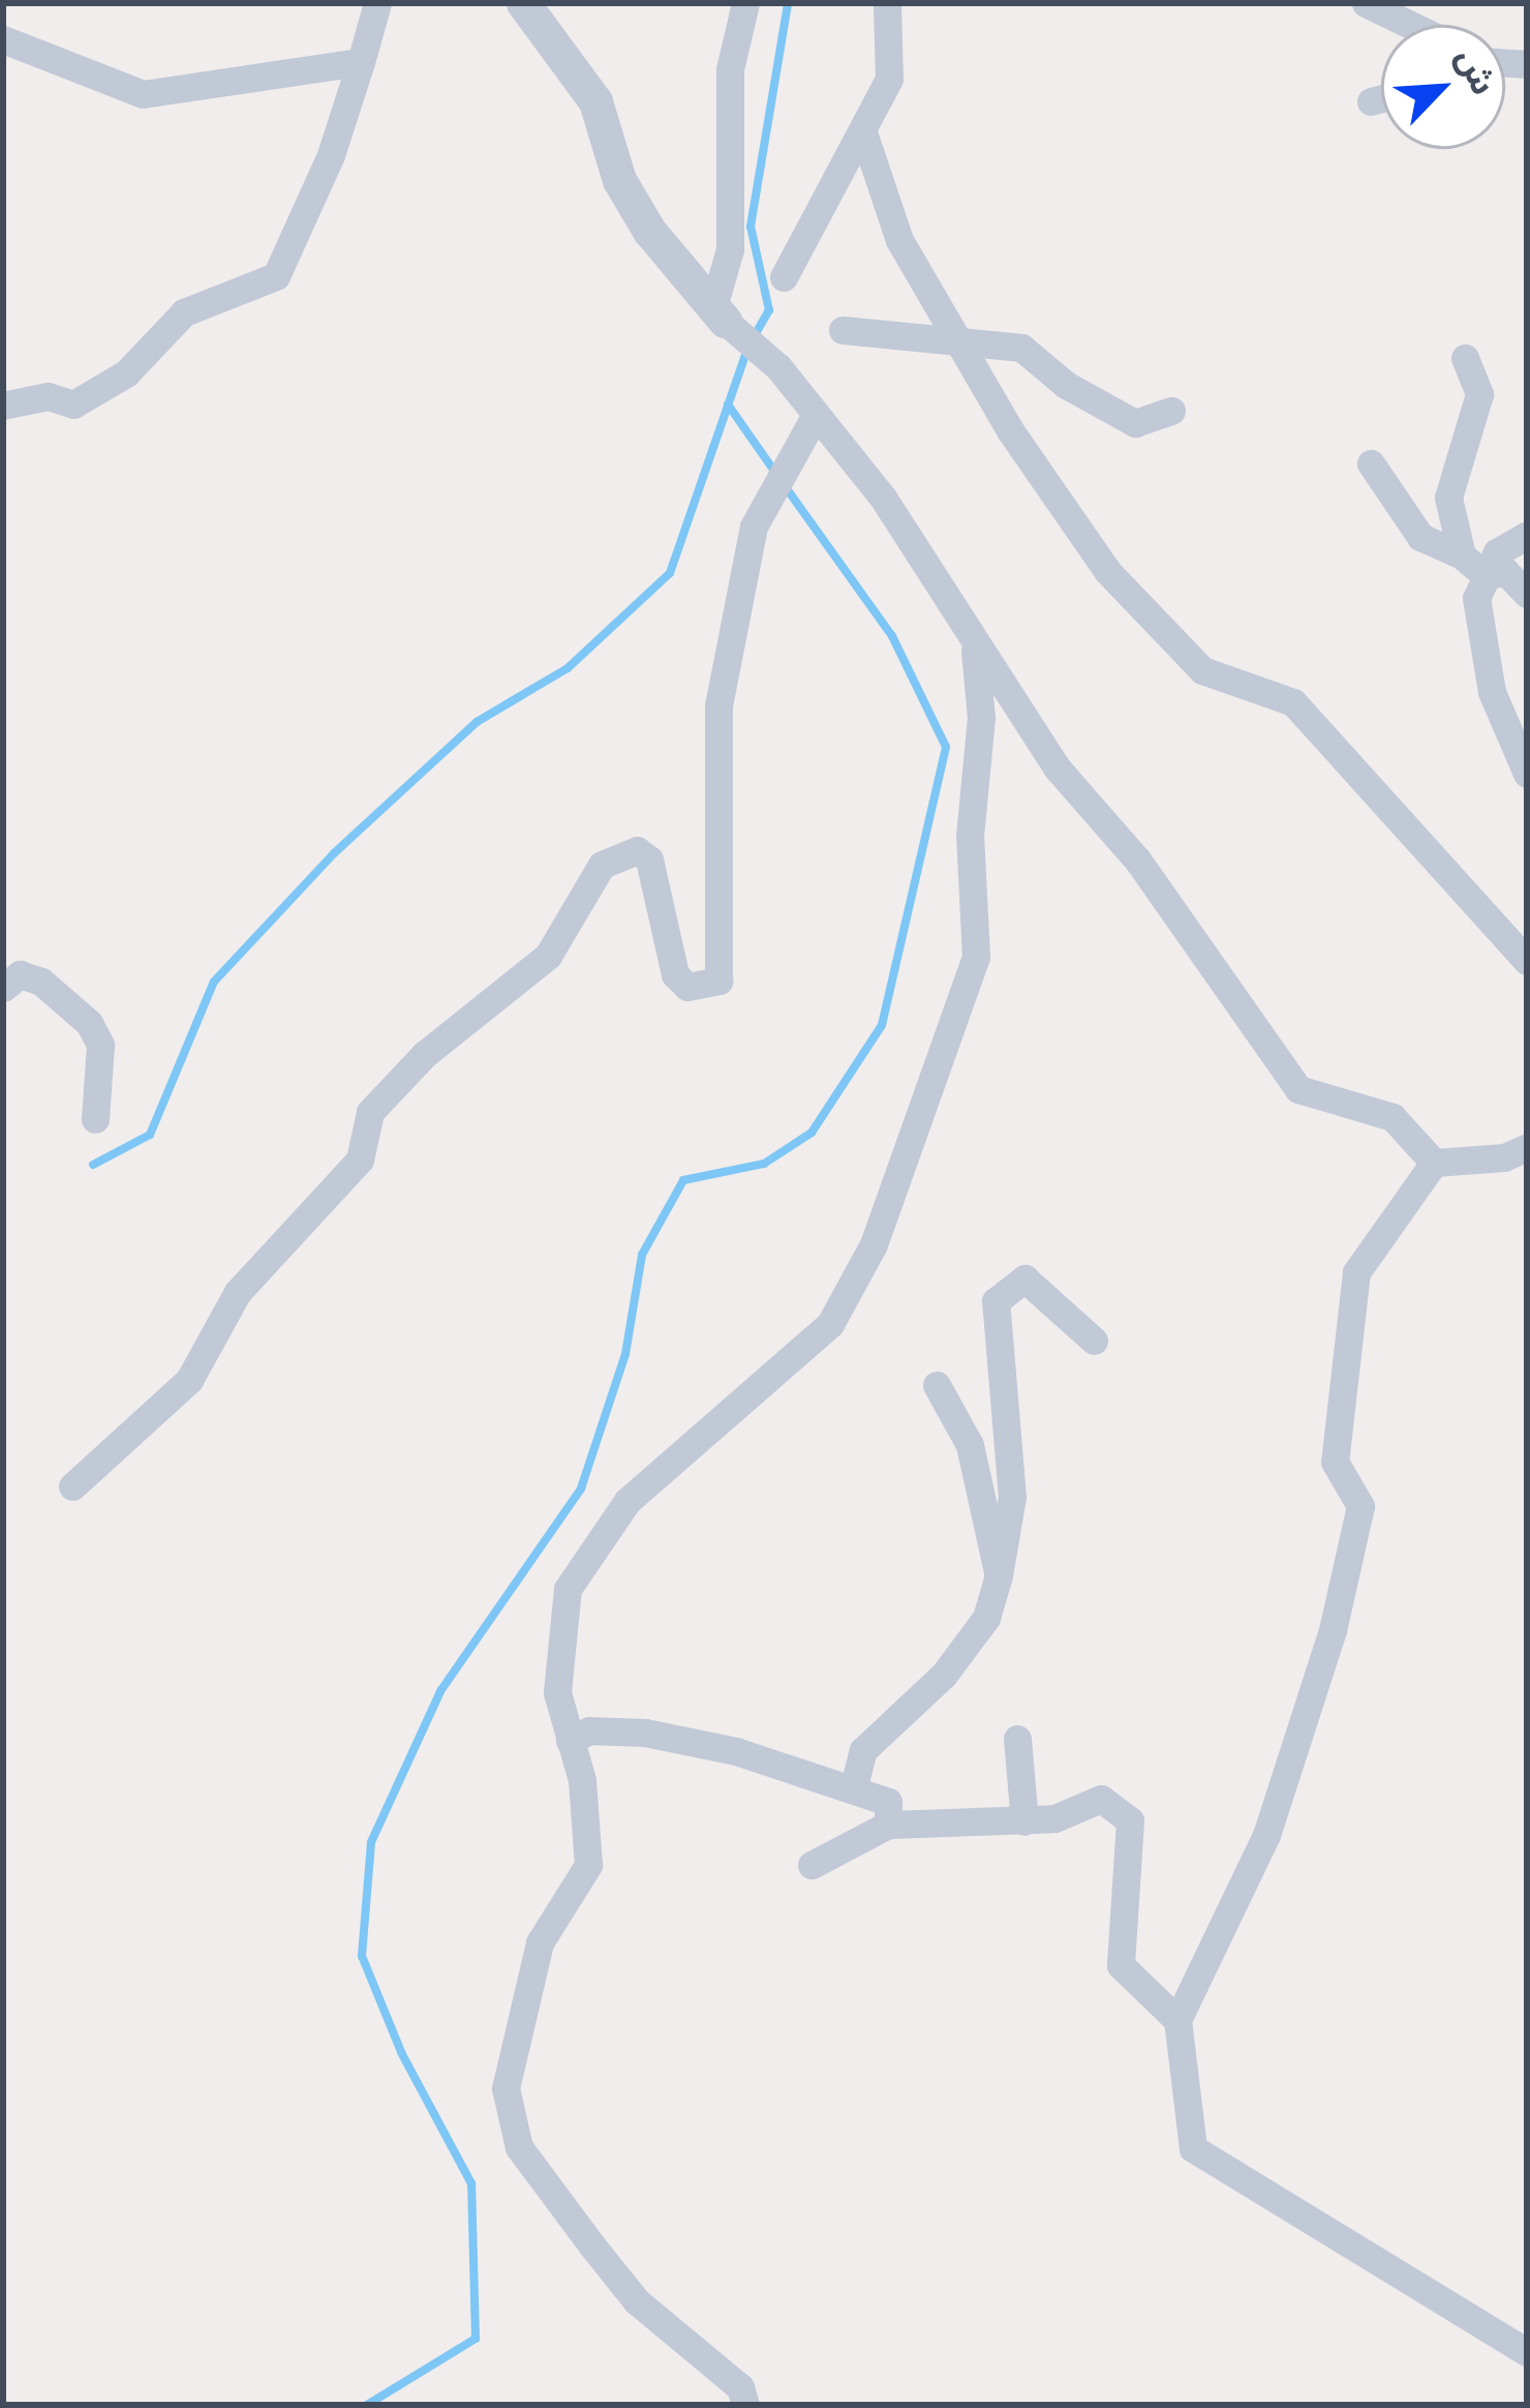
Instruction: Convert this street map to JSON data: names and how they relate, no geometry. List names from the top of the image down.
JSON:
{
  "north": "top right"
}
